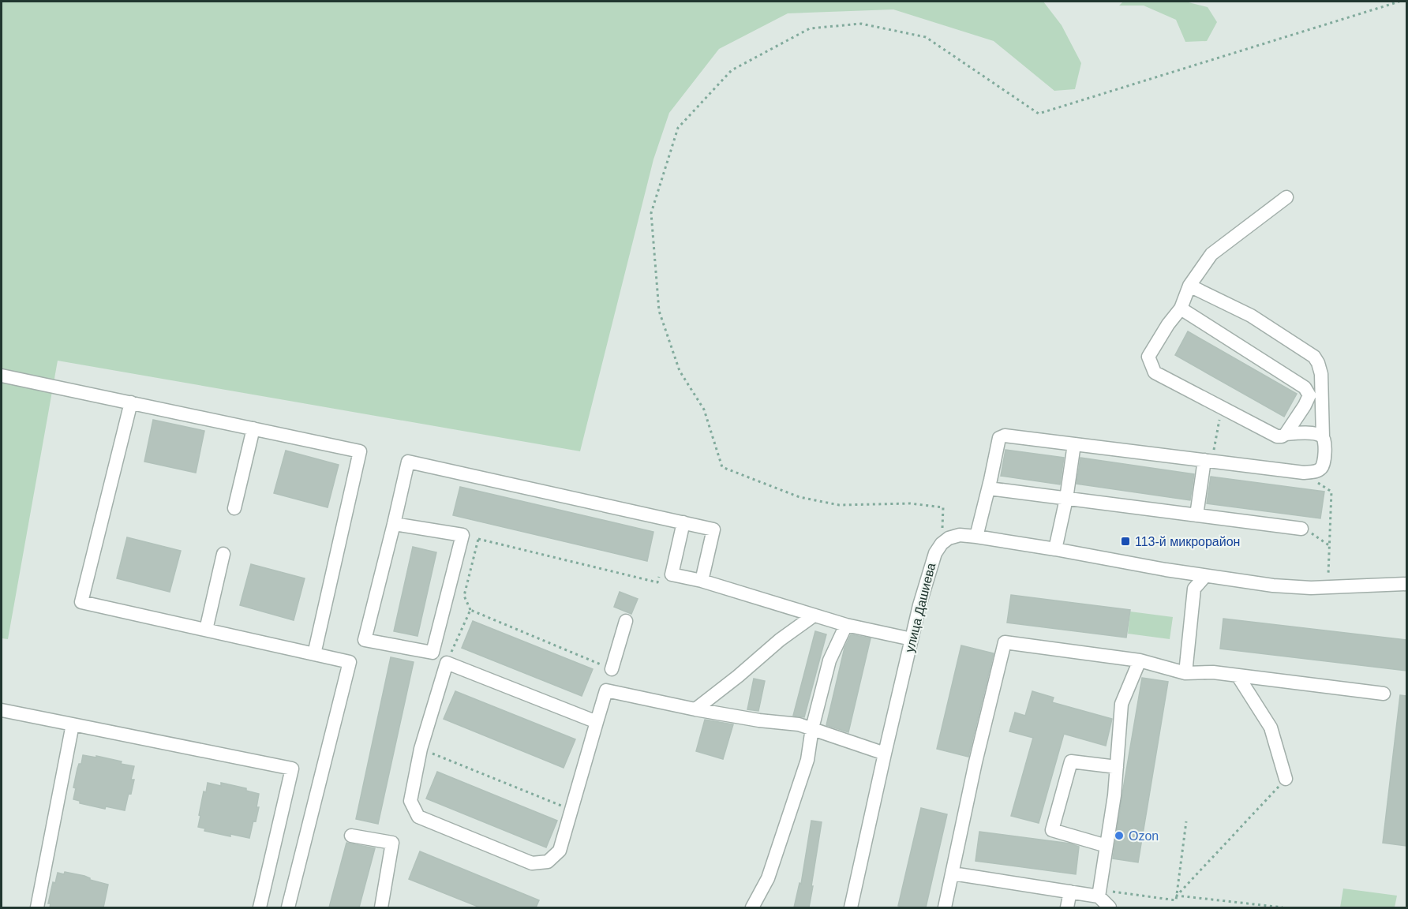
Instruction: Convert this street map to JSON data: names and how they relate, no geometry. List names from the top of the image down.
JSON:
{
  "streets": {
    "street": ["улица Дашиева"]
  },
  "places": {
    "transit": ["113-й микрорайон"],
    "other": ["Ozon"]
  }
}
